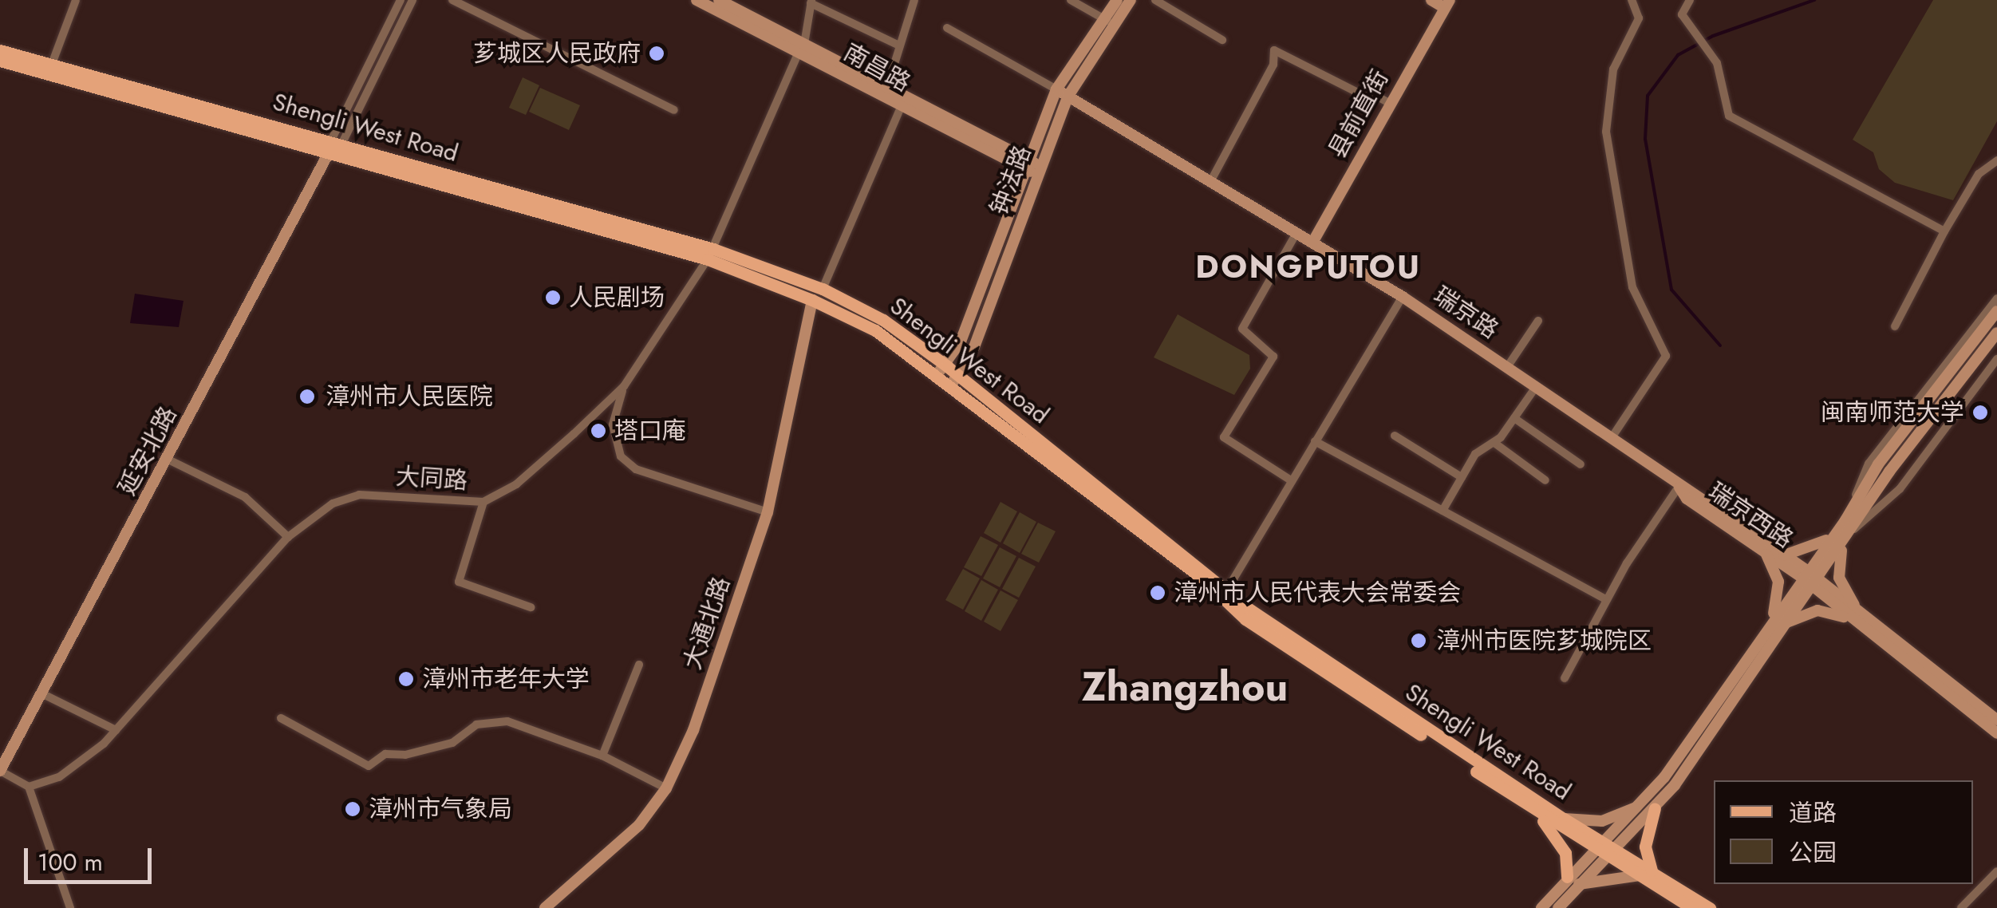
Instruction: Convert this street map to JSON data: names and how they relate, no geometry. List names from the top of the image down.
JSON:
{
  "streets": {
    "main road": ["Shengli West Road"],
    "street": [
      "南昌路",
      "县前直街",
      "钟法路",
      "瑞京路",
      "延安北路",
      "大同路",
      "瑞京西路",
      "大通北路"
    ]
  },
  "crossings": [
    ["南昌路", "钟法路"],
    ["南昌路", "大同路"],
    ["县前直街", "瑞京路"],
    ["Shengli West Road", "钟法路"],
    ["Shengli West Road", "延安北路"],
    ["Shengli West Road", "大同路"],
    ["钟法路", "瑞京路"],
    ["瑞京路", "瑞京西路"]
  ],
  "districts": ["DONGPUTOU", "Zhangzhou"],
  "places": [
    "芗城区人民政府",
    "人民剧场",
    "漳州市人民医院",
    "闽南师范大学",
    "塔口庵",
    "漳州市人民代表大会常委会",
    "漳州市医院芗城院区",
    "漳州市老年大学",
    "漳州市气象局"
  ],
  "legend": ["道路", "公园"],
  "scale_bar": "100 m"
}
